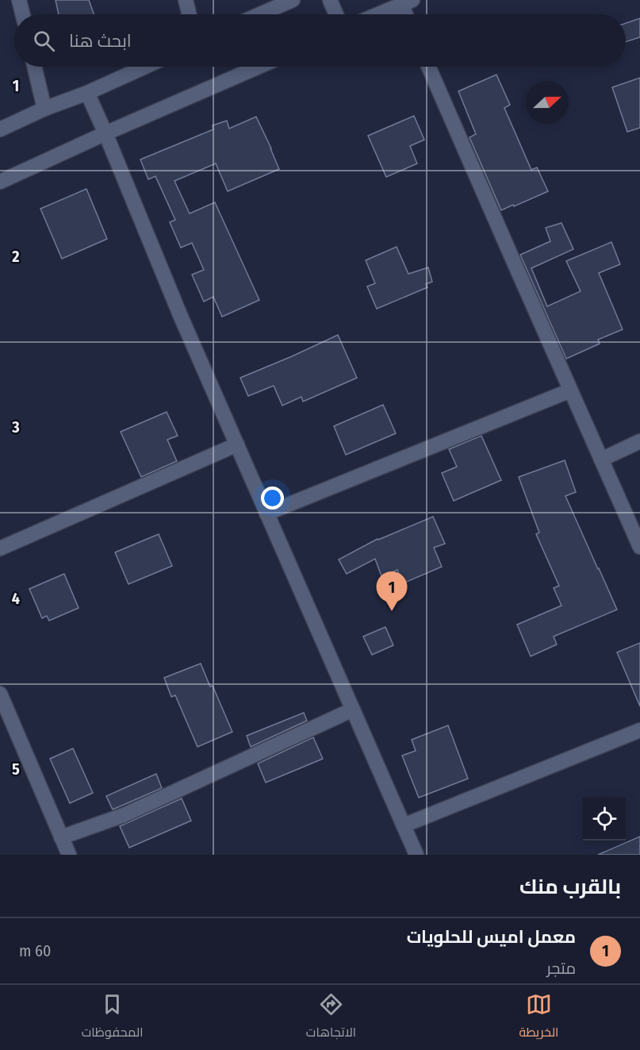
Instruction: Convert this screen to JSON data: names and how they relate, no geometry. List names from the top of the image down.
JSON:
{
  "north": "right",
  "page": {
    "search": "ابحث هنا",
    "pins": "1",
    "heading": "بالقرب منك",
    "list": [
      {
        "mark": "1",
        "name": "معمل اميس للحلويات",
        "note": "متجر",
        "value": "60 m"
      }
    ],
    "nav": ["الخريطة", "الاتجاهات", "المحفوظات"]
  },
  "grid": {
    "rows": [
      "1",
      "2",
      "3",
      "4",
      "5"
    ]
  }
}
